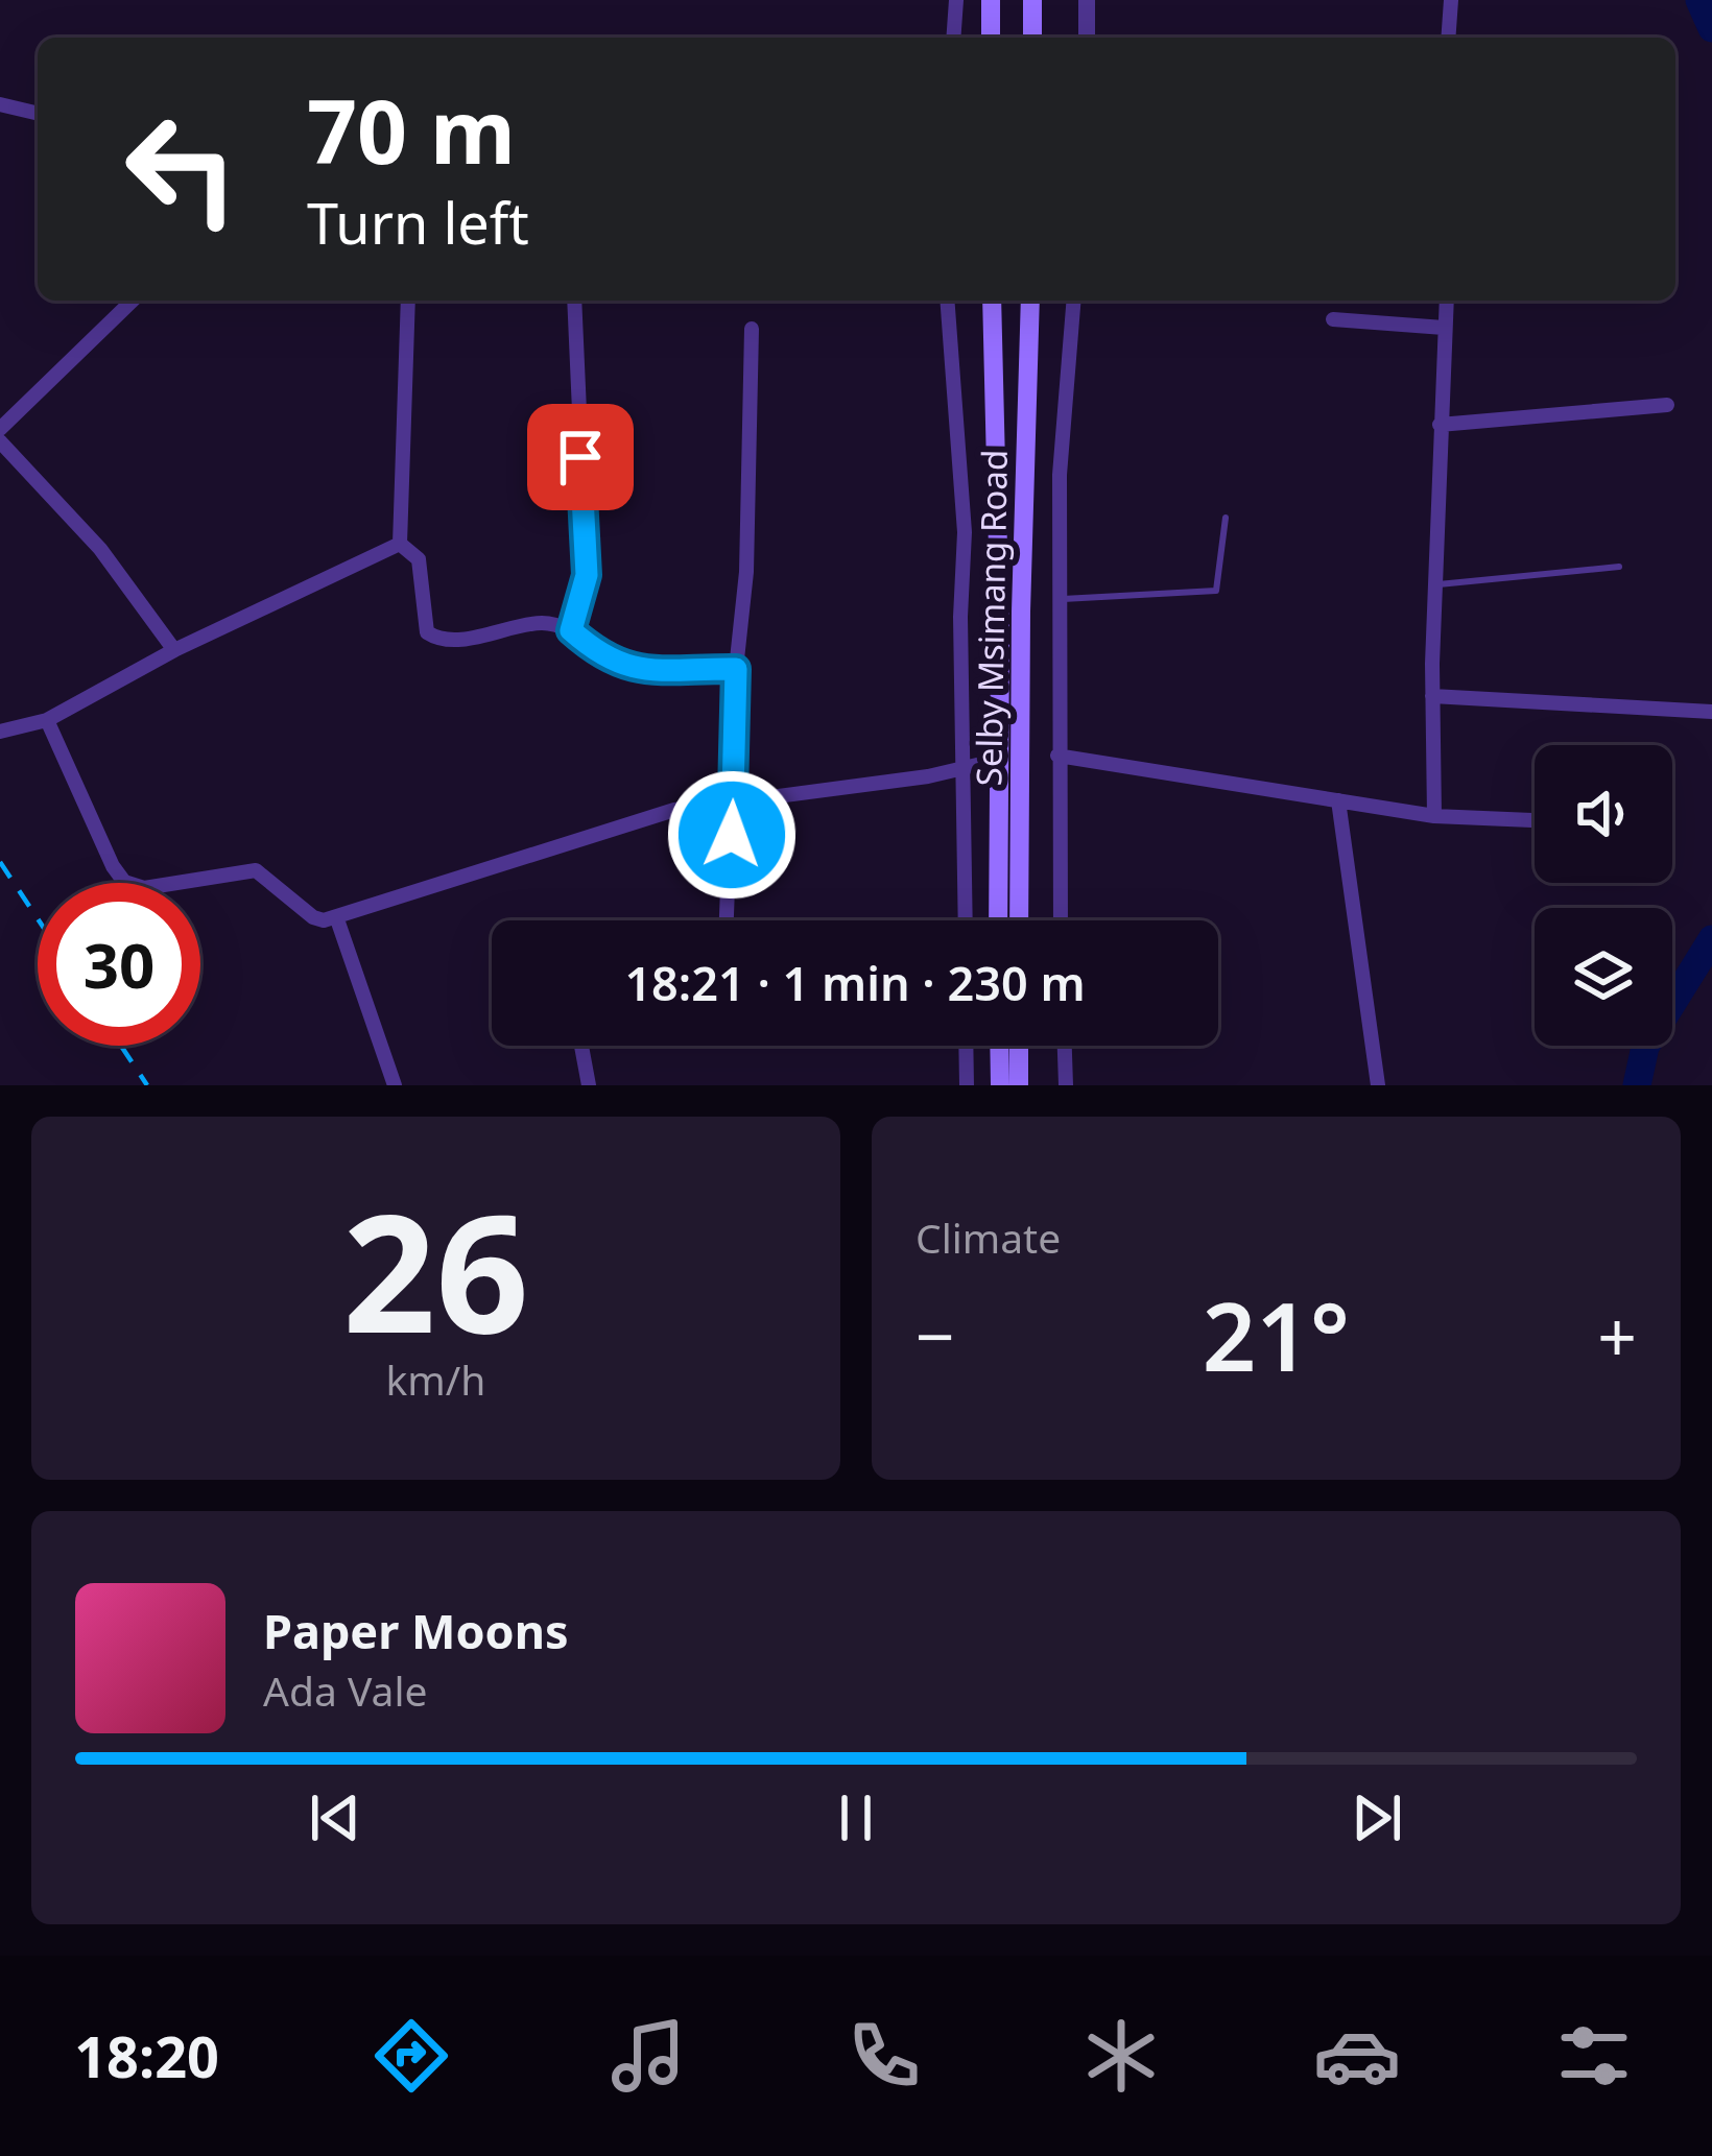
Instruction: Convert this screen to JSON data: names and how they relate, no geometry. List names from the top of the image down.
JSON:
{
  "streets": {
    "main road": ["Selby Msimang Road"]
  },
  "page": {
    "turn": ["70 m", "Turn left"],
    "limit": "30",
    "trip": "18:21 · 1 min · 230 m",
    "tile": [
      ["26", "km/h"],
      "Climate"
    ],
    "heat": ["−", "21°", "+"],
    "song": ["Paper Moons", "Ada Vale"],
    "tabs": "18:20"
  }
}
